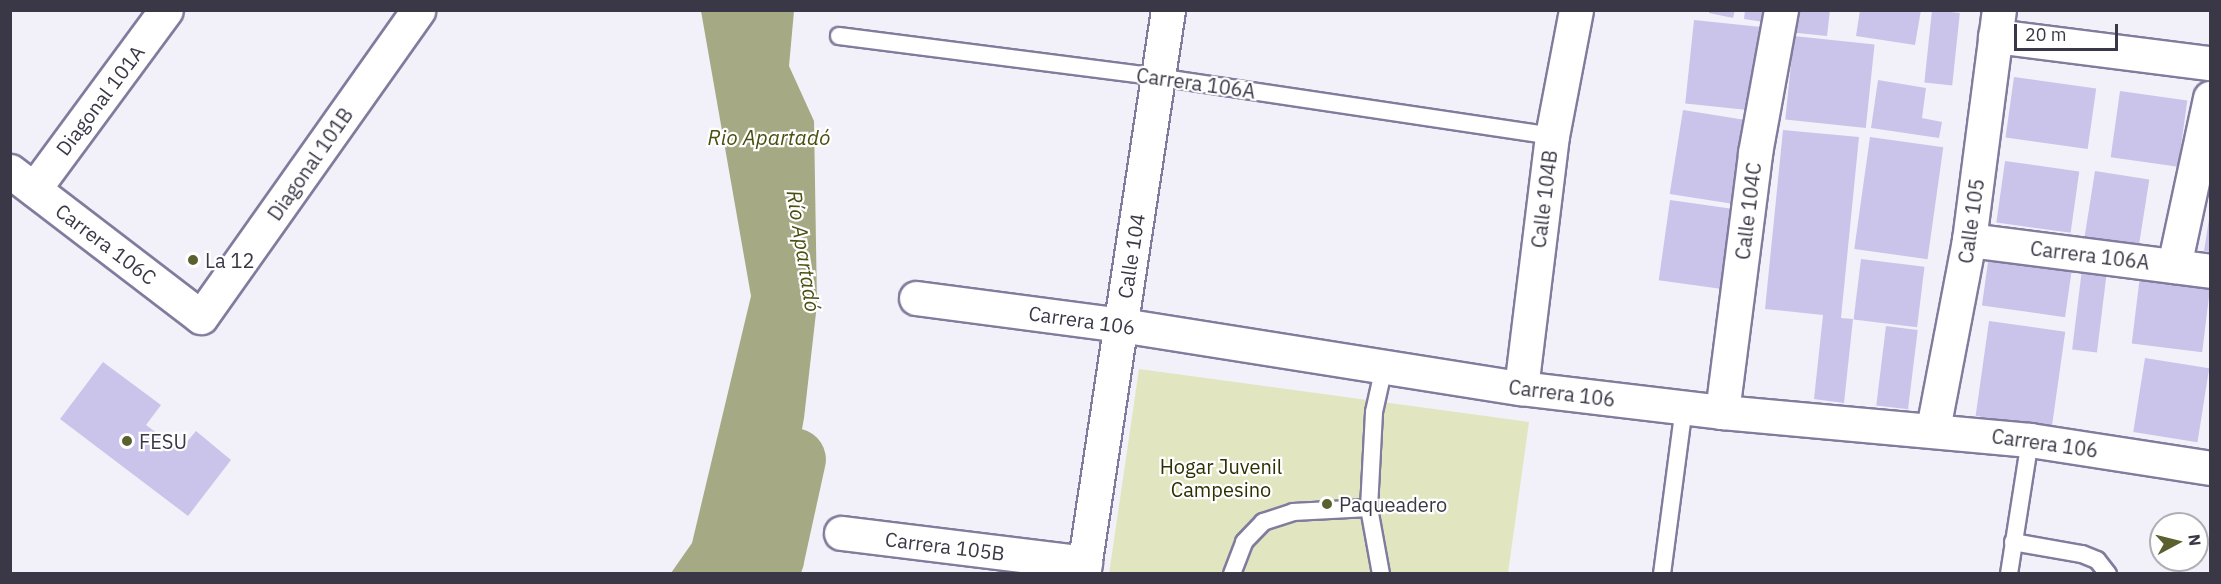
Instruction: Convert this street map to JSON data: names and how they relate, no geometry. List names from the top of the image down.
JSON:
{
  "streets": {
    "street": [
      "Carrera 106A",
      "Diagonal 101A",
      "Diagonal 101B",
      "Calle 104B",
      "Calle 104C",
      "Calle 105",
      "Carrera 106C",
      "Calle 104",
      "Carrera 106",
      "Carrera 105B"
    ]
  },
  "crossings": [
    ["Carrera 106A", "Calle 104B"],
    ["Carrera 106A", "Calle 105"],
    ["Carrera 106A", "Calle 104"],
    ["Diagonal 101A", "Carrera 106C"],
    ["Diagonal 101B", "Carrera 106C"],
    ["Calle 104B", "Carrera 106"],
    ["Calle 104C", "Carrera 106"],
    ["Calle 105", "Carrera 106"],
    ["Calle 104", "Carrera 106"],
    ["Calle 104", "Carrera 105B"]
  ],
  "water": ["Rio Apartadó", "Río Apartadó"],
  "parks": ["Hogar Juvenil Campesino"],
  "places": ["La 12", "FESU", "Paqueadero"],
  "scale_bar": "20 m",
  "north": "right"
}
